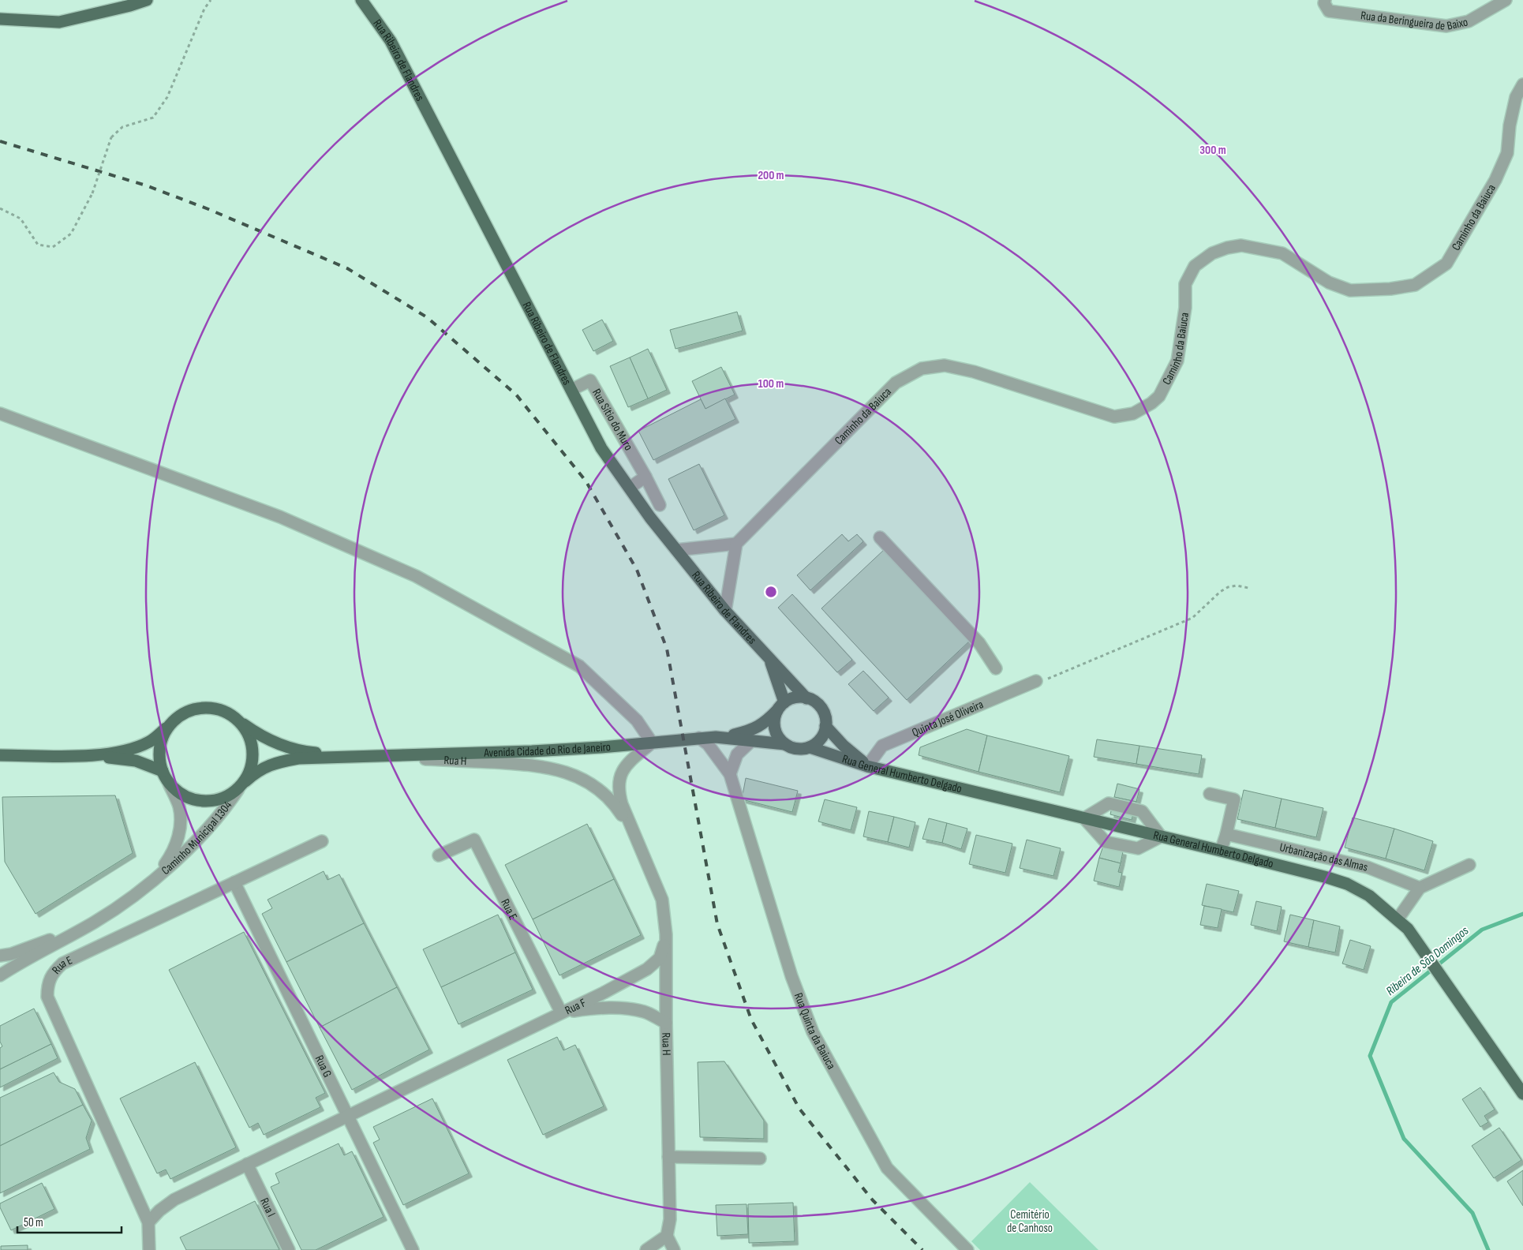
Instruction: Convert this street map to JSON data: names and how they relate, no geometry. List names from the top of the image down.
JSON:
{
  "streets": {
    "main road": ["Rua Ribeiro de Flandres", "Avenida Cidade do Rio de Janeiro", "Rua General Humberto Delgado"],
    "street": [
      "Rua da Beringueira de Baixo",
      "Caminho da Baiuca",
      "Rua Sítio do Muro",
      "Quinta José Oliveira",
      "Rua H",
      "Caminho Municipal 1304",
      "Urbanização das Almas",
      "Rua E",
      "Rua F",
      "Rua Quinta da Baiuca",
      "Rua G",
      "Rua I"
    ]
  },
  "crossings": [
    ["Rua Ribeiro de Flandres", "Rua Sítio do Muro"],
    ["Rua Ribeiro de Flandres", "Quinta José Oliveira"],
    ["Rua Ribeiro de Flandres", "Rua General Humberto Delgado"],
    ["Quinta José Oliveira", "Rua General Humberto Delgado"],
    ["Avenida Cidade do Rio de Janeiro", "Rua H"],
    ["Avenida Cidade do Rio de Janeiro", "Caminho Municipal 1304"],
    ["Avenida Cidade do Rio de Janeiro", "Rua Quinta da Baiuca"],
    ["Rua H", "Rua F"],
    ["Rua E", "Rua F"],
    ["Rua E", "Rua G"]
  ],
  "water": ["Ribeira de São Domingos"],
  "parks": ["Cemitério de Canhoso"],
  "scale_bar": "50 m",
  "rings": ["300 m", "200 m", "100 m"]
}
